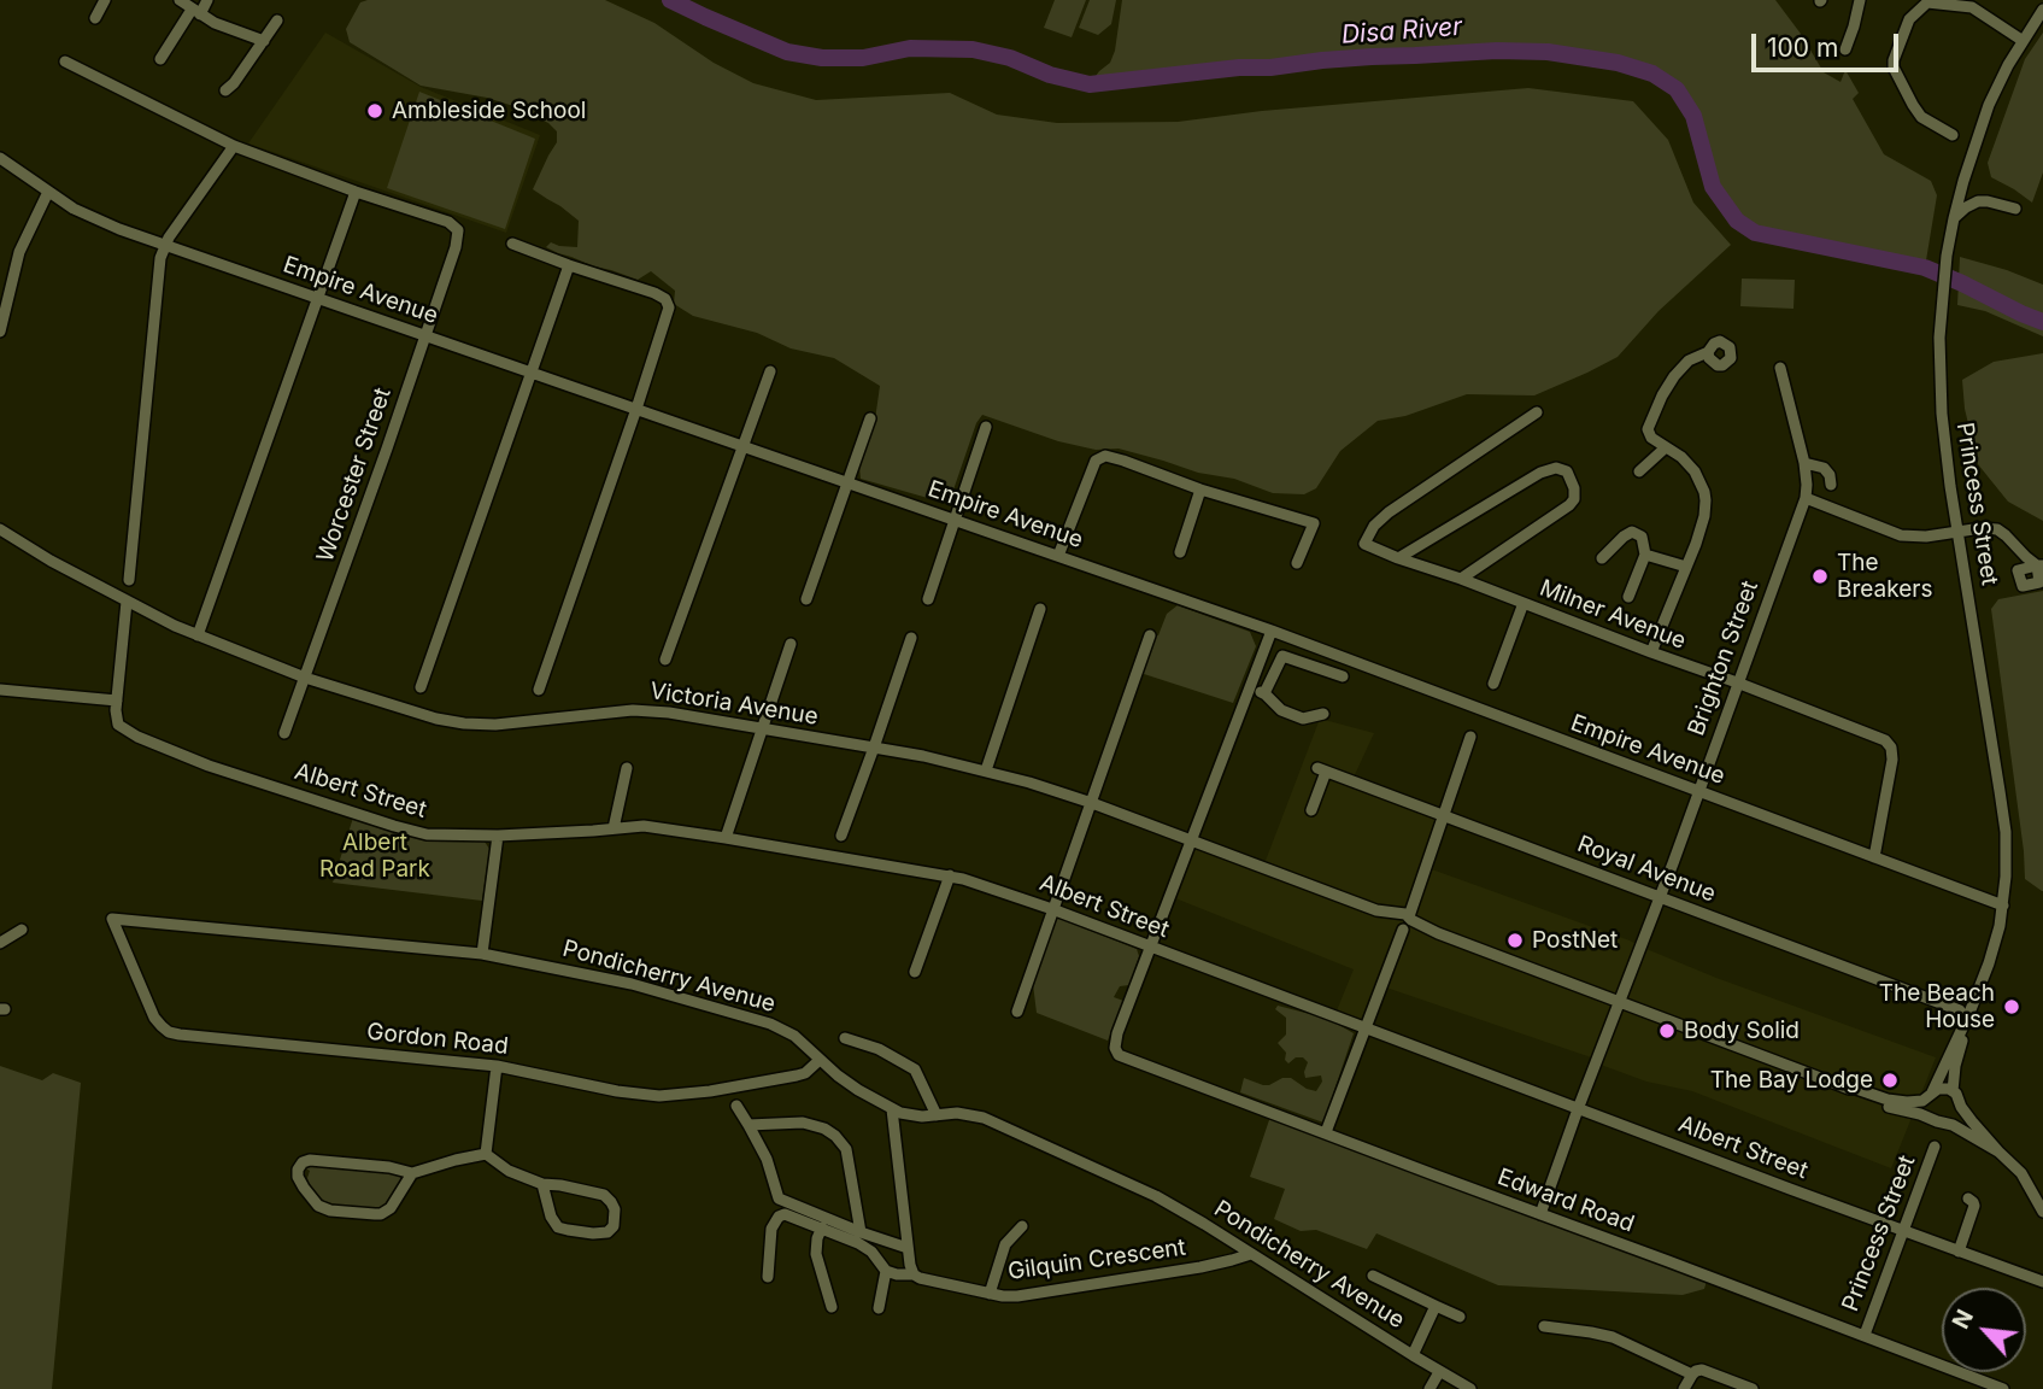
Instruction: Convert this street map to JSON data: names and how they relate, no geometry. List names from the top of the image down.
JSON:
{
  "streets": {
    "street": [
      "Empire Avenue",
      "Worcester Street",
      "Princess Street",
      "Milner Avenue",
      "Brighton Street",
      "Victoria Avenue",
      "Albert Street",
      "Royal Avenue",
      "Pondicherry Avenue",
      "Gordon Road",
      "Edward Road",
      "Gilquin Crescent"
    ]
  },
  "crossings": [
    ["Empire Avenue", "Worcester Street"],
    ["Empire Avenue", "Princess Street"],
    ["Empire Avenue", "Milner Avenue"],
    ["Empire Avenue", "Brighton Street"],
    ["Worcester Street", "Victoria Avenue"],
    ["Princess Street", "Victoria Avenue"],
    ["Princess Street", "Albert Street"],
    ["Princess Street", "Royal Avenue"],
    ["Princess Street", "Edward Road"],
    ["Milner Avenue", "Brighton Street"],
    ["Brighton Street", "Victoria Avenue"],
    ["Brighton Street", "Albert Street"],
    ["Brighton Street", "Royal Avenue"],
    ["Brighton Street", "Edward Road"],
    ["Albert Street", "Edward Road"],
    ["Pondicherry Avenue", "Gordon Road"],
    ["Pondicherry Avenue", "Gilquin Crescent"]
  ],
  "water": ["Disa River"],
  "parks": ["Albert Road Park"],
  "places": [
    "Ambleside School",
    "The Breakers",
    "PostNet",
    "The Beach House",
    "Body Solid",
    "The Bay Lodge"
  ],
  "scale_bar": "100 m",
  "north": "top left"
}
